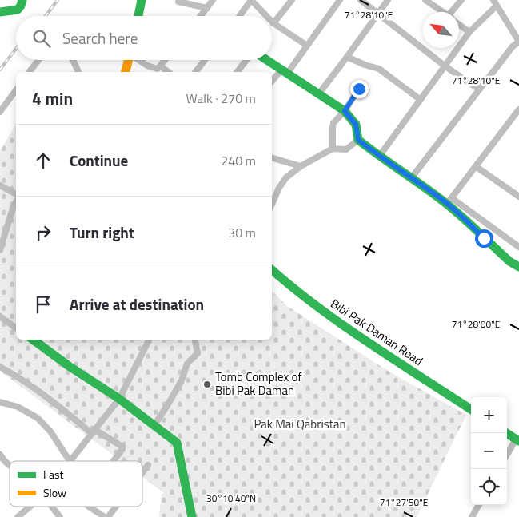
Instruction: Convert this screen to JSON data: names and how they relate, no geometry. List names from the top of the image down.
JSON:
{
  "streets": {
    "street": ["Bibi Pak Daman Road"]
  },
  "parks": ["Pak Mai Qabristan"],
  "places": ["Tomb Complex of Bibi Pak Daman"],
  "legend": ["Fast", "Slow"],
  "north": "top left",
  "page": {
    "search": "Search here",
    "heading": ["4 min", "Walk · 270 m"],
    "list": [
      ["Continue", "240 m"],
      ["Turn right", "30 m"],
      "Arrive at destination"
    ],
    "map_buttons": ["+", "−"]
  },
  "coordinates": [
    "71°28'10\"E",
    "71°28'00\"E",
    "30°10'40\"N",
    "71°27'50\"E"
  ]
}
